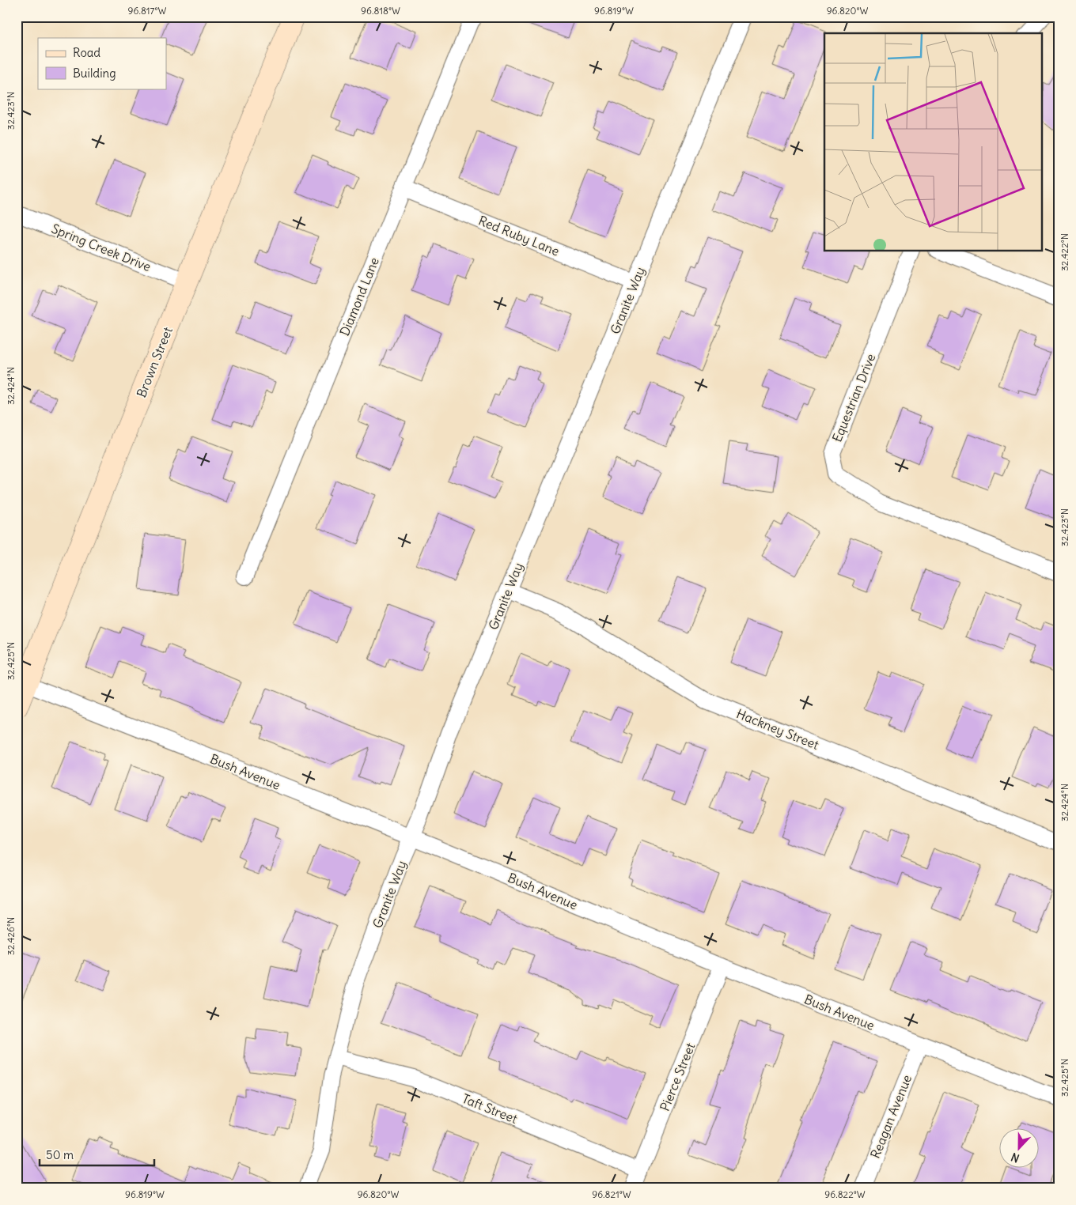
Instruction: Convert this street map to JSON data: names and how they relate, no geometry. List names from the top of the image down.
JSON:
{
  "streets": {
    "main road": ["Brown Street"],
    "street": [
      "Red Ruby Lane",
      "Spring Creek Drive",
      "Diamond Lane",
      "Granite Way",
      "Equestrian Drive",
      "Hackney Street",
      "Bush Avenue",
      "Pierce Street",
      "Taft Street",
      "Reagan Avenue"
    ]
  },
  "crossings": [
    ["Red Ruby Lane", "Diamond Lane"],
    ["Red Ruby Lane", "Granite Way"],
    ["Spring Creek Drive", "Brown Street"],
    ["Granite Way", "Hackney Street"],
    ["Granite Way", "Bush Avenue"],
    ["Granite Way", "Taft Street"],
    ["Brown Street", "Bush Avenue"],
    ["Bush Avenue", "Pierce Street"],
    ["Bush Avenue", "Reagan Avenue"],
    ["Pierce Street", "Taft Street"]
  ],
  "legend": ["Road", "Building"],
  "scale_bar": "50 m",
  "north": "bottom",
  "coordinates": [
    "96.817°W",
    "96.818°W",
    "96.819°W",
    "96.820°W",
    "32.423°N",
    "32.422°N",
    "32.424°N",
    "32.425°N",
    "32.426°N",
    "96.821°W",
    "96.822°W"
  ]
}
